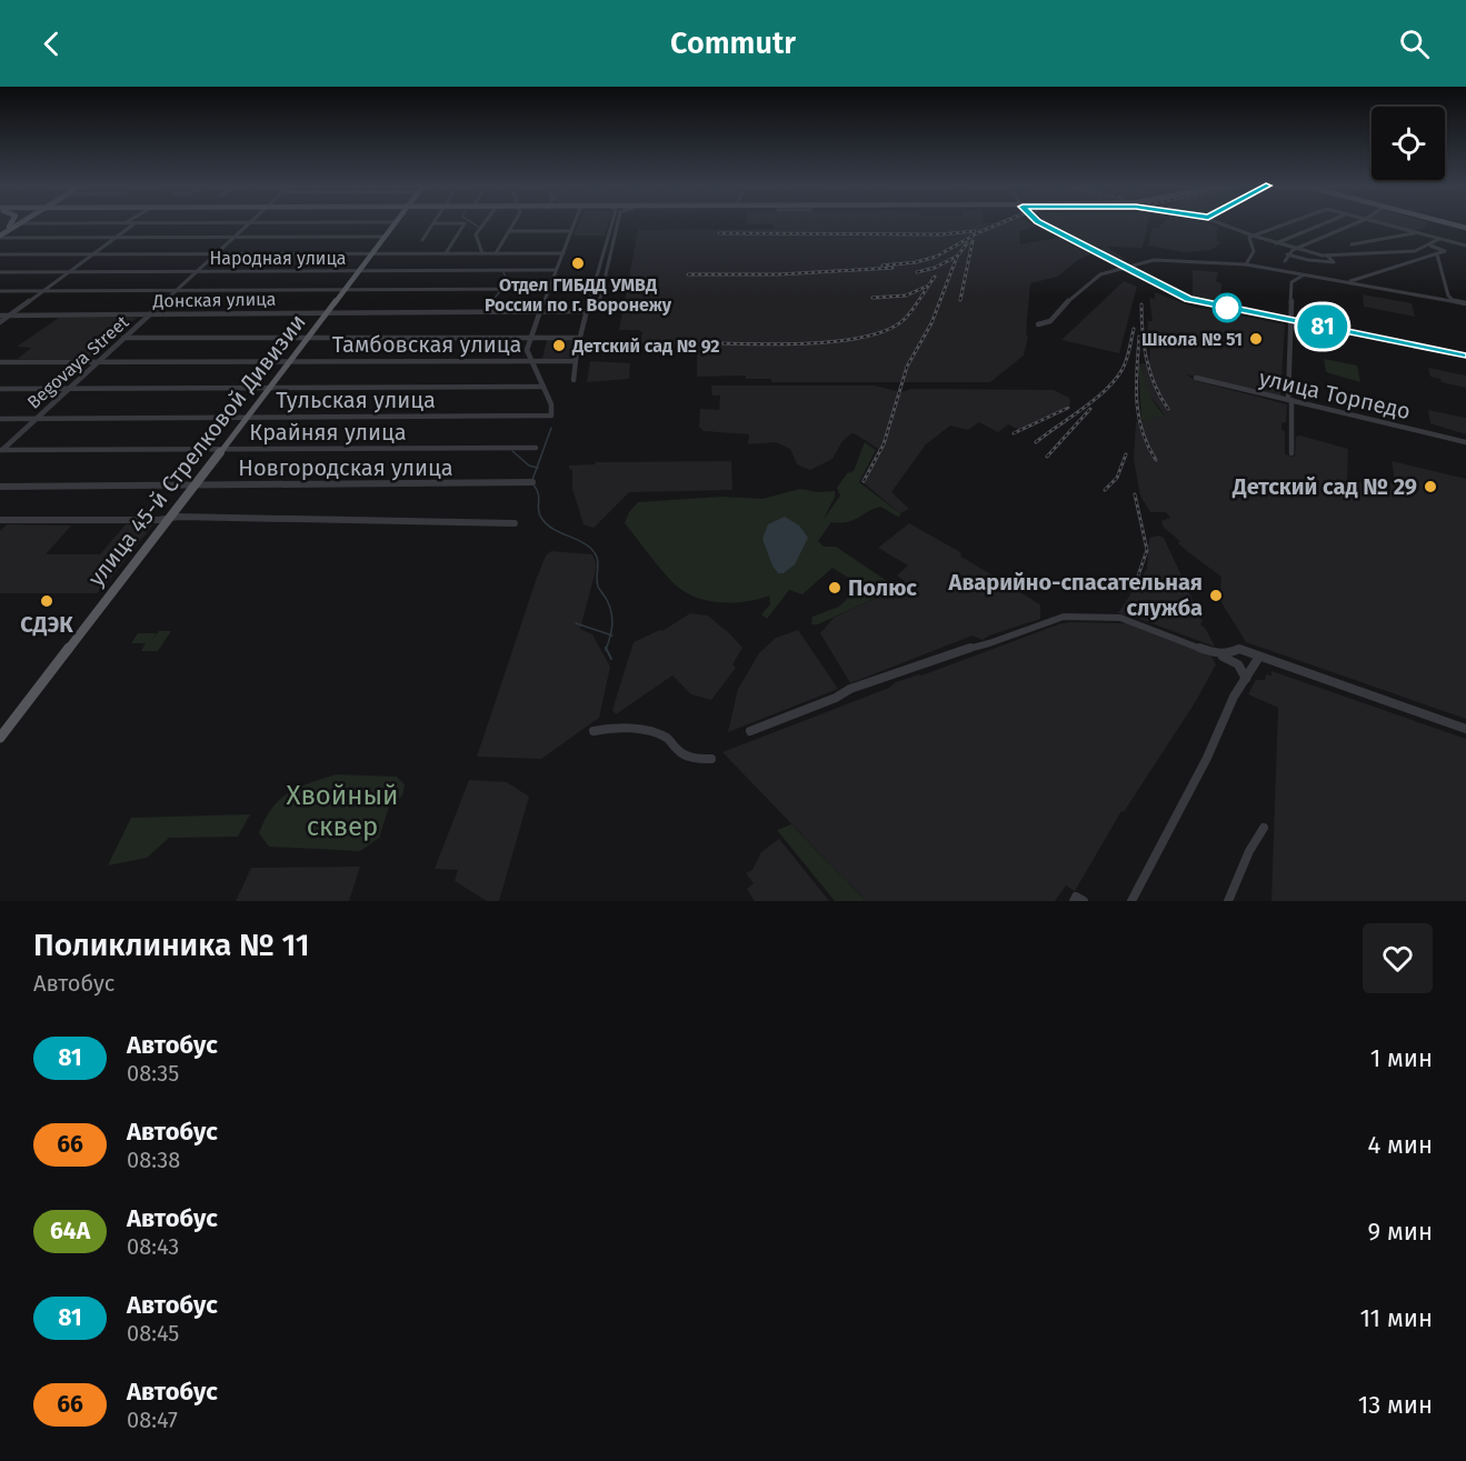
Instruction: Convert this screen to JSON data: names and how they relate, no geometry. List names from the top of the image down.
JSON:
{
  "streets": {
    "main road": ["улица 45-й Стрелковой Дивизии"],
    "street": [
      "Народная улица",
      "Донская улица",
      "Тамбовская улица",
      "Begovaya Street",
      "улица Торпедо",
      "Тульская улица",
      "Крайняя улица",
      "Новгородская улица"
    ]
  },
  "crossings": [
    ["Народная улица", "Begovaya Street"],
    ["Народная улица", "улица 45-й Стрелковой Дивизии"],
    ["Донская улица", "Begovaya Street"],
    ["Донская улица", "улица 45-й Стрелковой Дивизии"],
    ["Тамбовская улица", "Begovaya Street"],
    ["Тамбовская улица", "улица 45-й Стрелковой Дивизии"],
    ["Begovaya Street", "Тульская улица"],
    ["Begovaya Street", "Крайняя улица"],
    ["Тульская улица", "улица 45-й Стрелковой Дивизии"],
    ["Крайняя улица", "улица 45-й Стрелковой Дивизии"],
    ["улица 45-й Стрелковой Дивизии", "Новгородская улица"]
  ],
  "parks": ["Хвойный сквер"],
  "places": [
    "Отдел ГИБДД УМВД России по г. Воронежу",
    "Школа № 51",
    "Детский сад № 92",
    "Детский сад № 29",
    "Полюс",
    "Аварийно-спасательная служба",
    "СДЭК"
  ],
  "lines": ["bus line 81"],
  "page": {
    "header": "Commutr",
    "on_map": "81",
    "heading": ["Поликлиника № 11", "Автобус"],
    "list": [
      {
        "mark": "81",
        "name": "Автобус",
        "note": "08:35",
        "value": "1 мин"
      },
      {
        "mark": "66",
        "name": "Автобус",
        "note": "08:38",
        "value": "4 мин"
      },
      {
        "mark": "64А",
        "name": "Автобус",
        "note": "08:43",
        "value": "9 мин"
      },
      {
        "mark": "81",
        "name": "Автобус",
        "note": "08:45",
        "value": "11 мин"
      },
      {
        "mark": "66",
        "name": "Автобус",
        "note": "08:47",
        "value": "13 мин"
      }
    ]
  }
}
